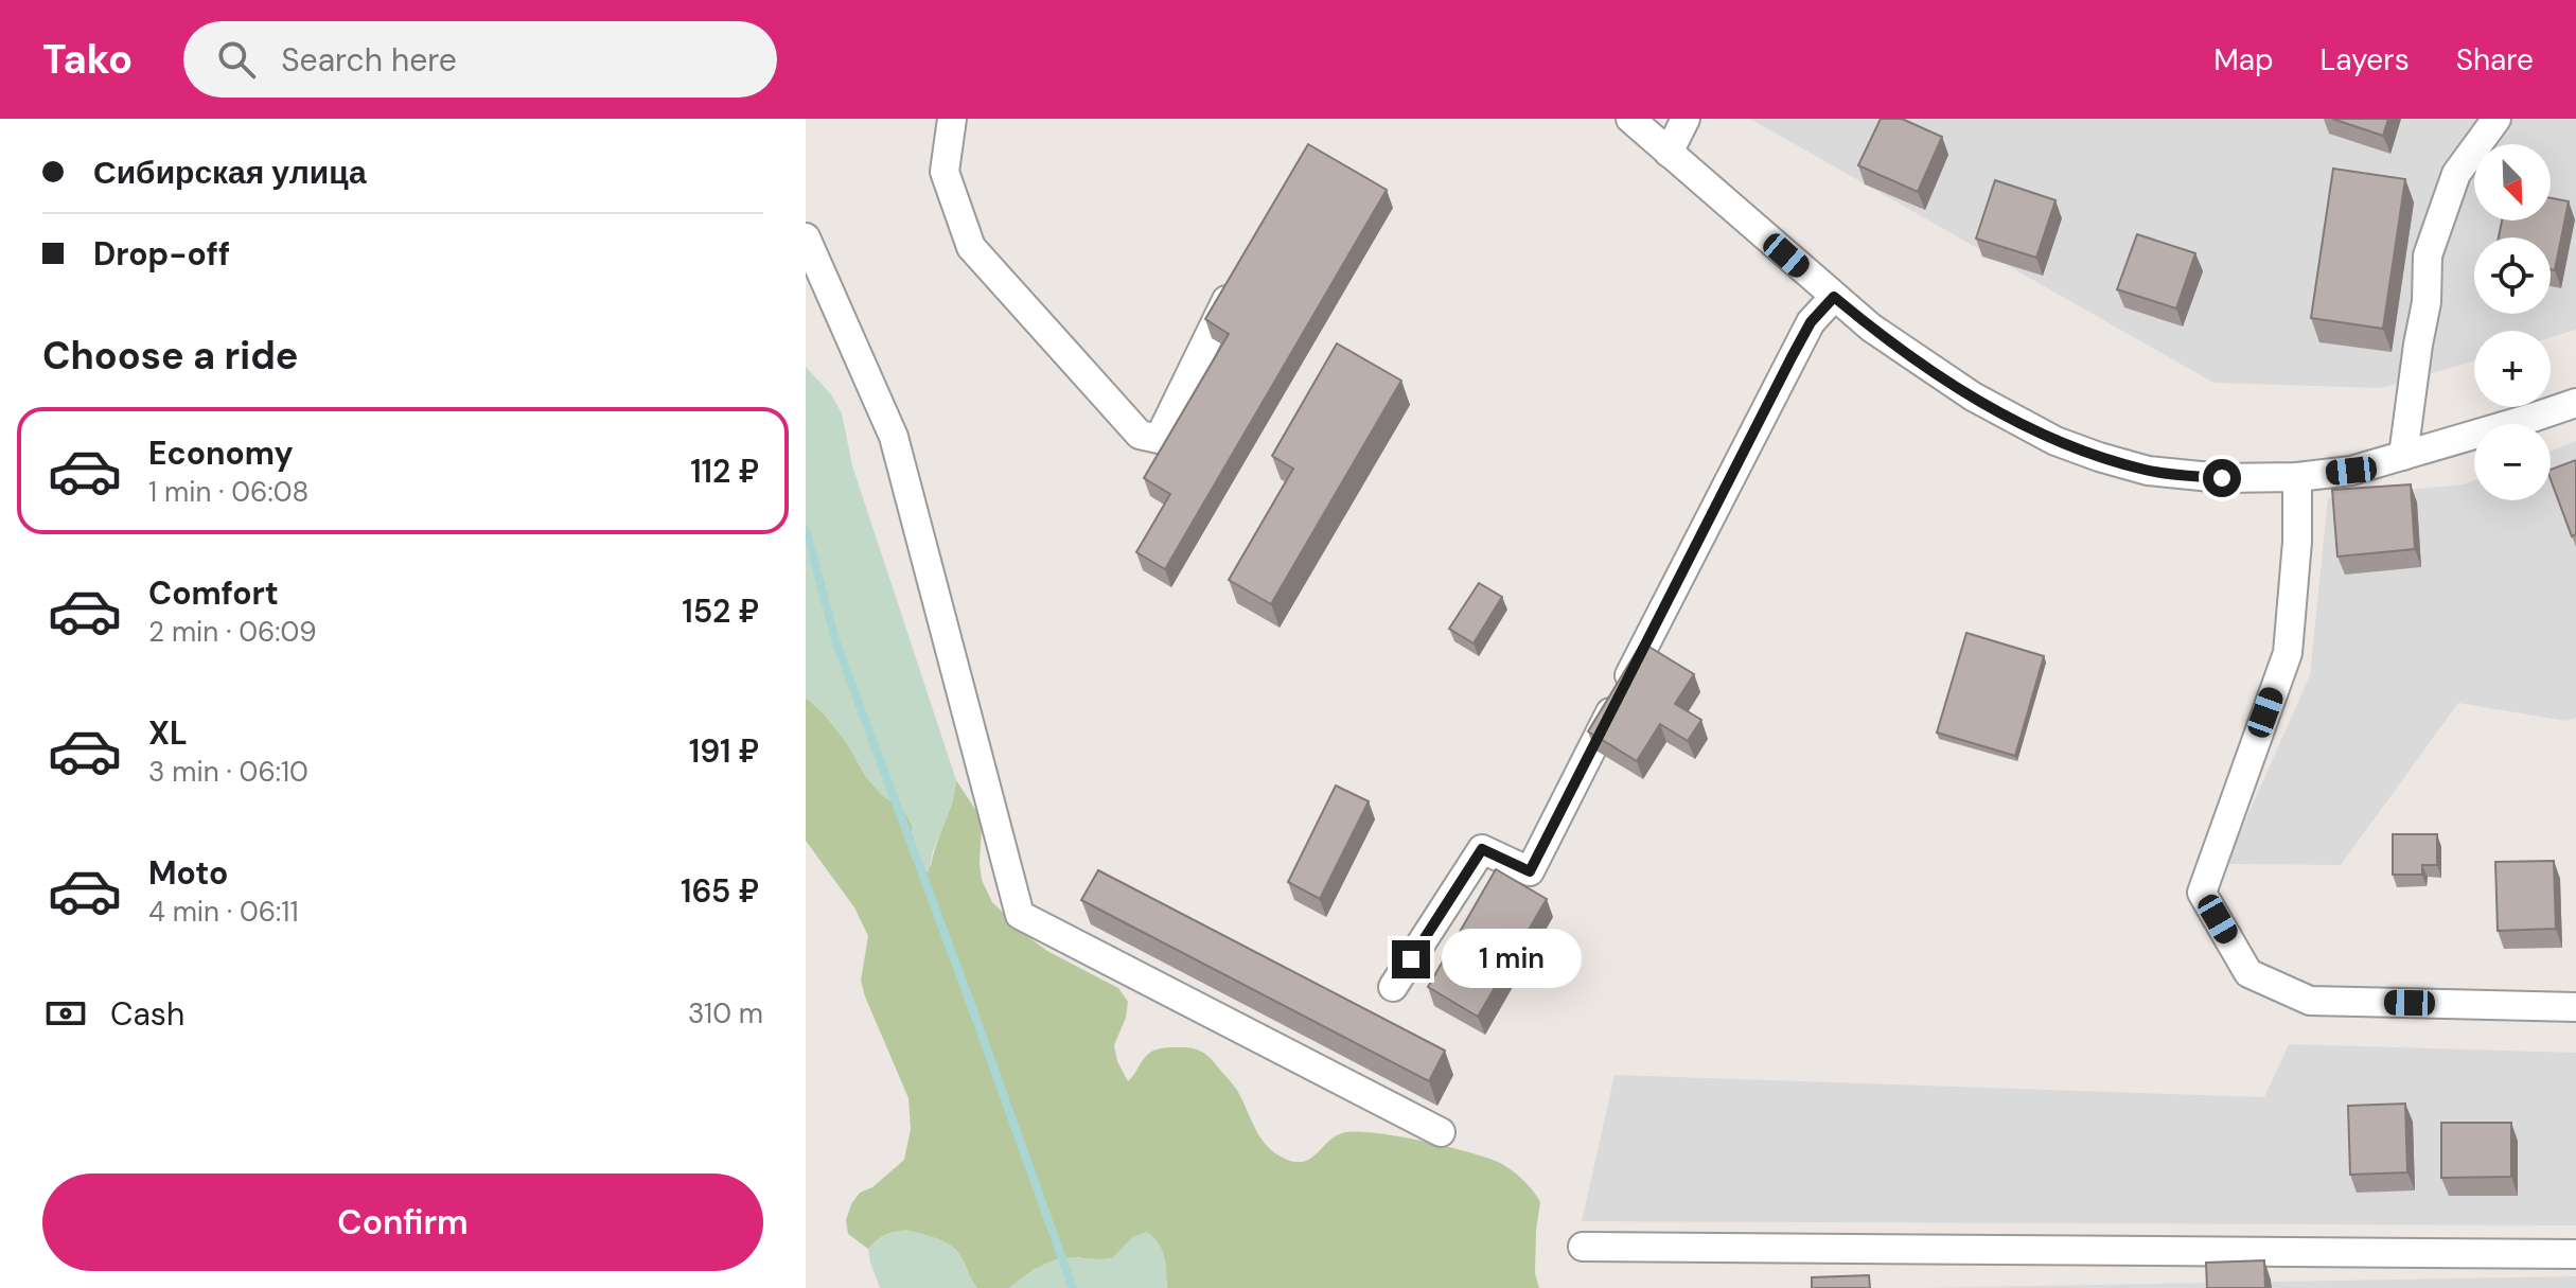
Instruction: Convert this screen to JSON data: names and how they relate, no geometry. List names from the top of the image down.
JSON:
{
  "north": "bottom right",
  "page": {
    "header": "Tako",
    "search": "Search here",
    "nav": ["Map", "Layers", "Share"],
    "banner": ["Сибирская улица", "Drop-off"],
    "map_buttons": ["+", "−"],
    "heading": "Choose a ride",
    "list": [
      {
        "name": "Economy",
        "note": "1 min · 06:08",
        "value": "112 ₽"
      },
      {
        "name": "Comfort",
        "note": "2 min · 06:09",
        "value": "152 ₽"
      },
      {
        "name": "XL",
        "note": "3 min · 06:10",
        "value": "191 ₽"
      },
      {
        "name": "Moto",
        "note": "4 min · 06:11",
        "value": "165 ₽"
      }
    ],
    "bubble": "1 min",
    "pay": ["Cash", "310 m"],
    "buttons": "Confirm"
  }
}
